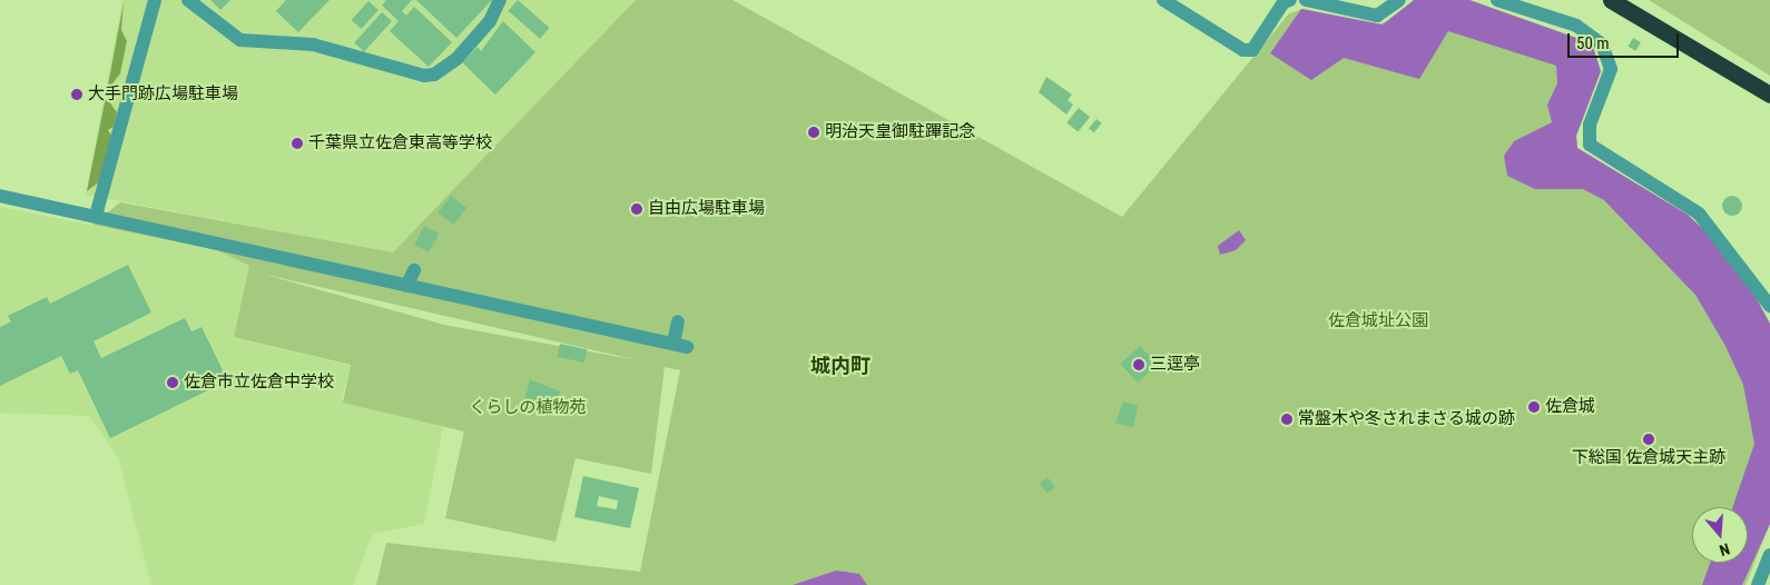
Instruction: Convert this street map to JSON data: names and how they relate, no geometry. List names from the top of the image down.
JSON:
{
  "districts": ["城内町"],
  "parks": ["佐倉城址公園", "くらしの植物苑"],
  "places": [
    "大手門跡広場駐車場",
    "明治天皇御駐蹕記念",
    "千葉県立佐倉東高等学校",
    "自由広場駐車場",
    "三逕亭",
    "佐倉市立佐倉中学校",
    "佐倉城",
    "常盤木や冬されまさる城の跡",
    "下総国 佐倉城天主跡"
  ],
  "scale_bar": "50 m",
  "north": "bottom"
}
